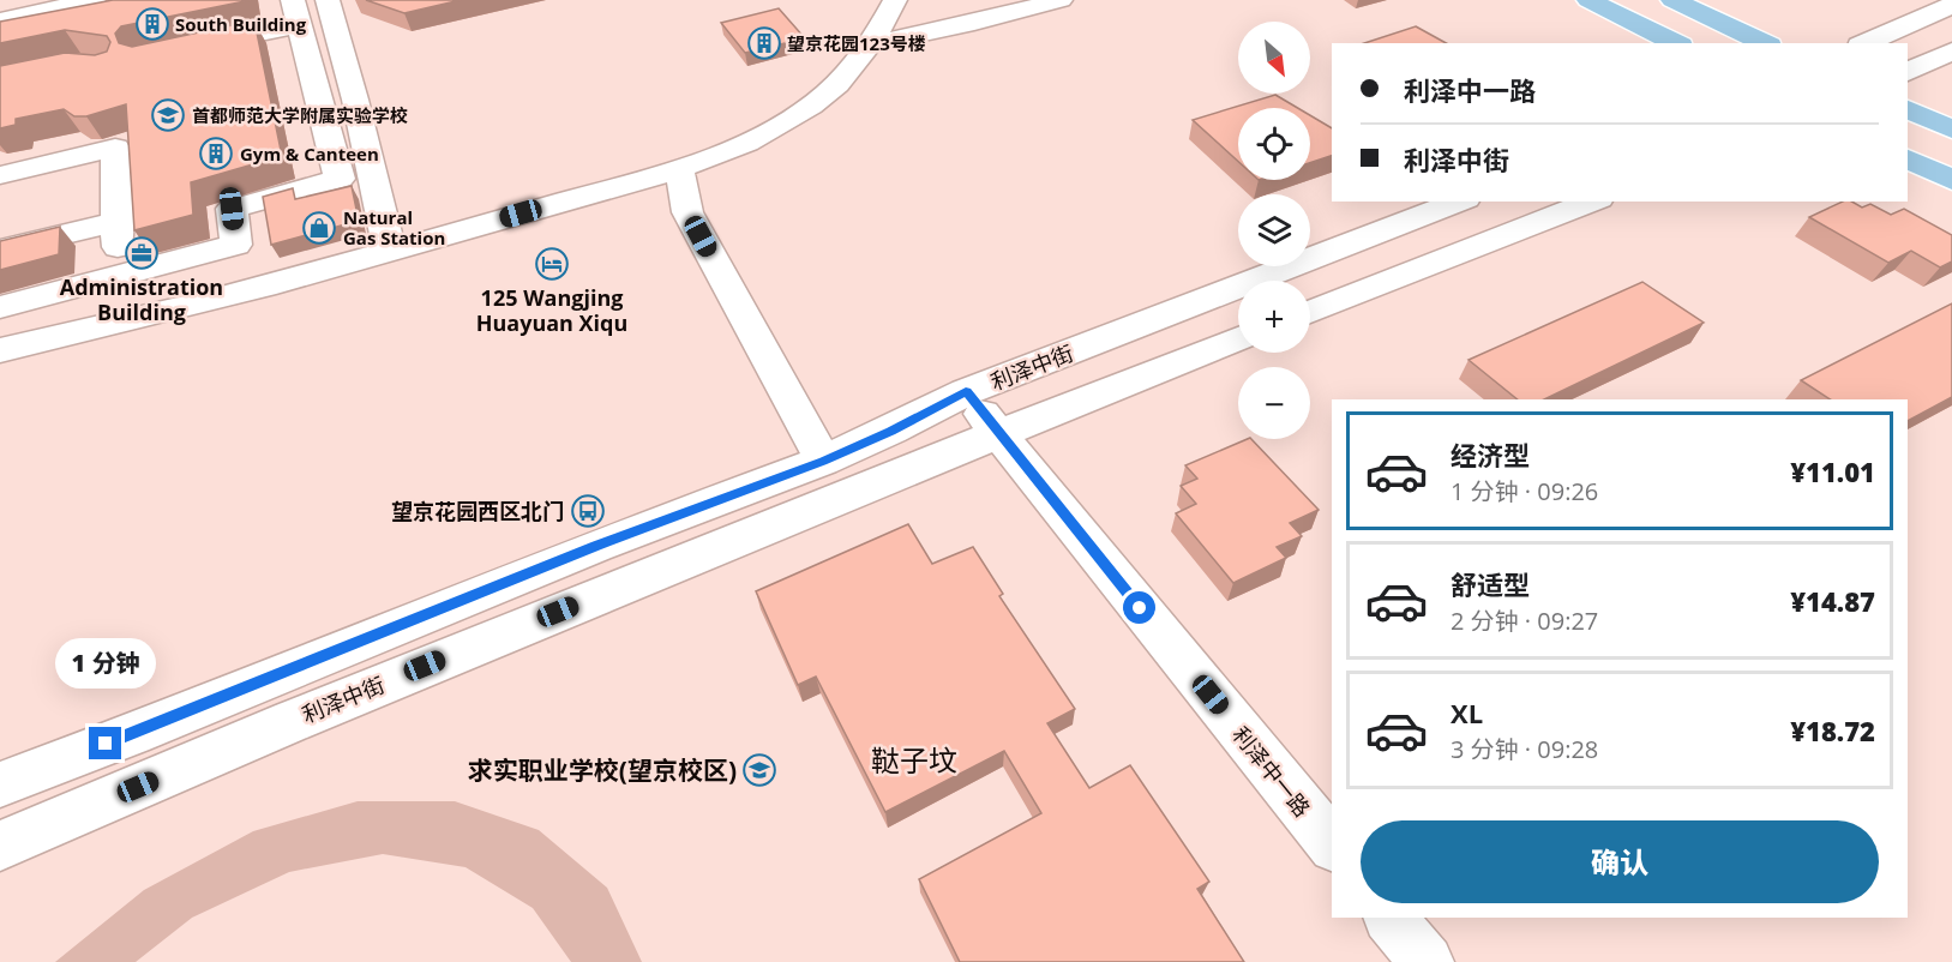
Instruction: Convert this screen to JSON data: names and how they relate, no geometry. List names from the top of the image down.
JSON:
{
  "streets": {
    "street": ["利泽中街", "利泽中一路"]
  },
  "crossings": [
    ["利泽中街", "利泽中一路"]
  ],
  "districts": ["鞑子坟"],
  "places": {
    "building": ["South Building", "望京花园123号楼", "Gym & Canteen"],
    "school or university": ["首都师范大学附属实验学校", "求实职业学校(望京校区)"],
    "shop": ["Natural Gas Station"],
    "office": ["Administration Building"],
    "hotel": ["125 Wangjing Huayuan Xiqu"],
    "bus stop": ["望京花园西区北门"]
  },
  "north": "bottom right",
  "page": {
    "map_buttons": ["+", "−"],
    "banner": ["利泽中一路", "利泽中街"],
    "list": [
      {
        "name": "经济型",
        "note": "1 分钟 · 09:26",
        "value": "¥11.01"
      },
      {
        "name": "舒适型",
        "note": "2 分钟 · 09:27",
        "value": "¥14.87"
      },
      {
        "name": "XL",
        "note": "3 分钟 · 09:28",
        "value": "¥18.72"
      }
    ],
    "bubble": "1 分钟",
    "buttons": "确认"
  }
}
